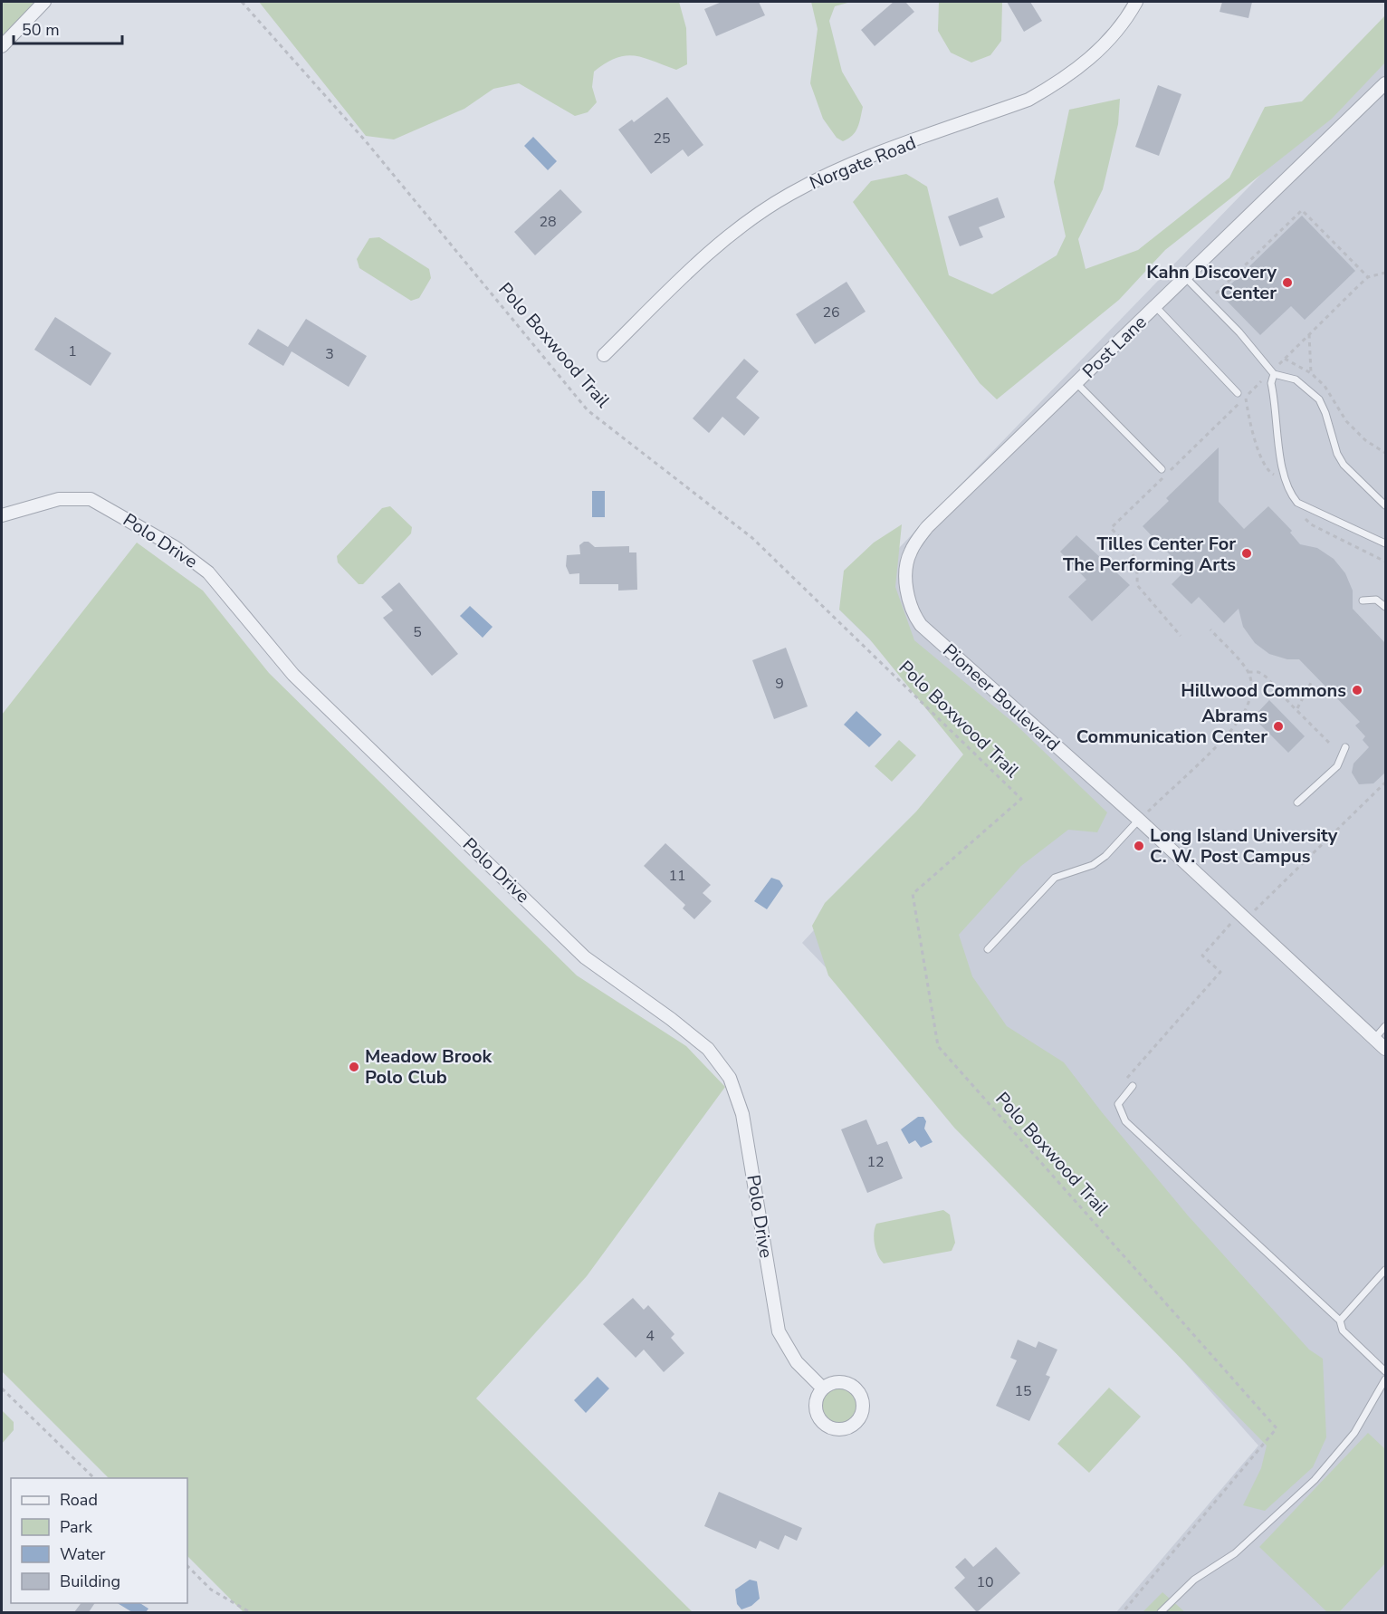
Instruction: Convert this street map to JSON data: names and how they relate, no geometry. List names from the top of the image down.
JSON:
{
  "streets": {
    "street": [
      "Norgate Road",
      "Post Lane",
      "Polo Drive",
      "Pioneer Boulevard"
    ],
    "path": ["Polo Boxwood Trail"]
  },
  "crossings": [
    ["Post Lane", "Pioneer Boulevard"]
  ],
  "places": [
    "Kahn Discovery Center",
    "Tilles Center For The Performing Arts",
    "Hillwood Commons",
    "Abrams Communication Center",
    "Long Island University C. W. Post Campus",
    "Meadow Brook Polo Club"
  ],
  "house_numbers": [
    "25",
    "28",
    "26",
    "1",
    "3",
    "5",
    "9",
    "11",
    "12",
    "4",
    "15",
    "10"
  ],
  "legend": [
    "Road",
    "Park",
    "Water",
    "Building"
  ],
  "scale_bar": "50 m"
}
